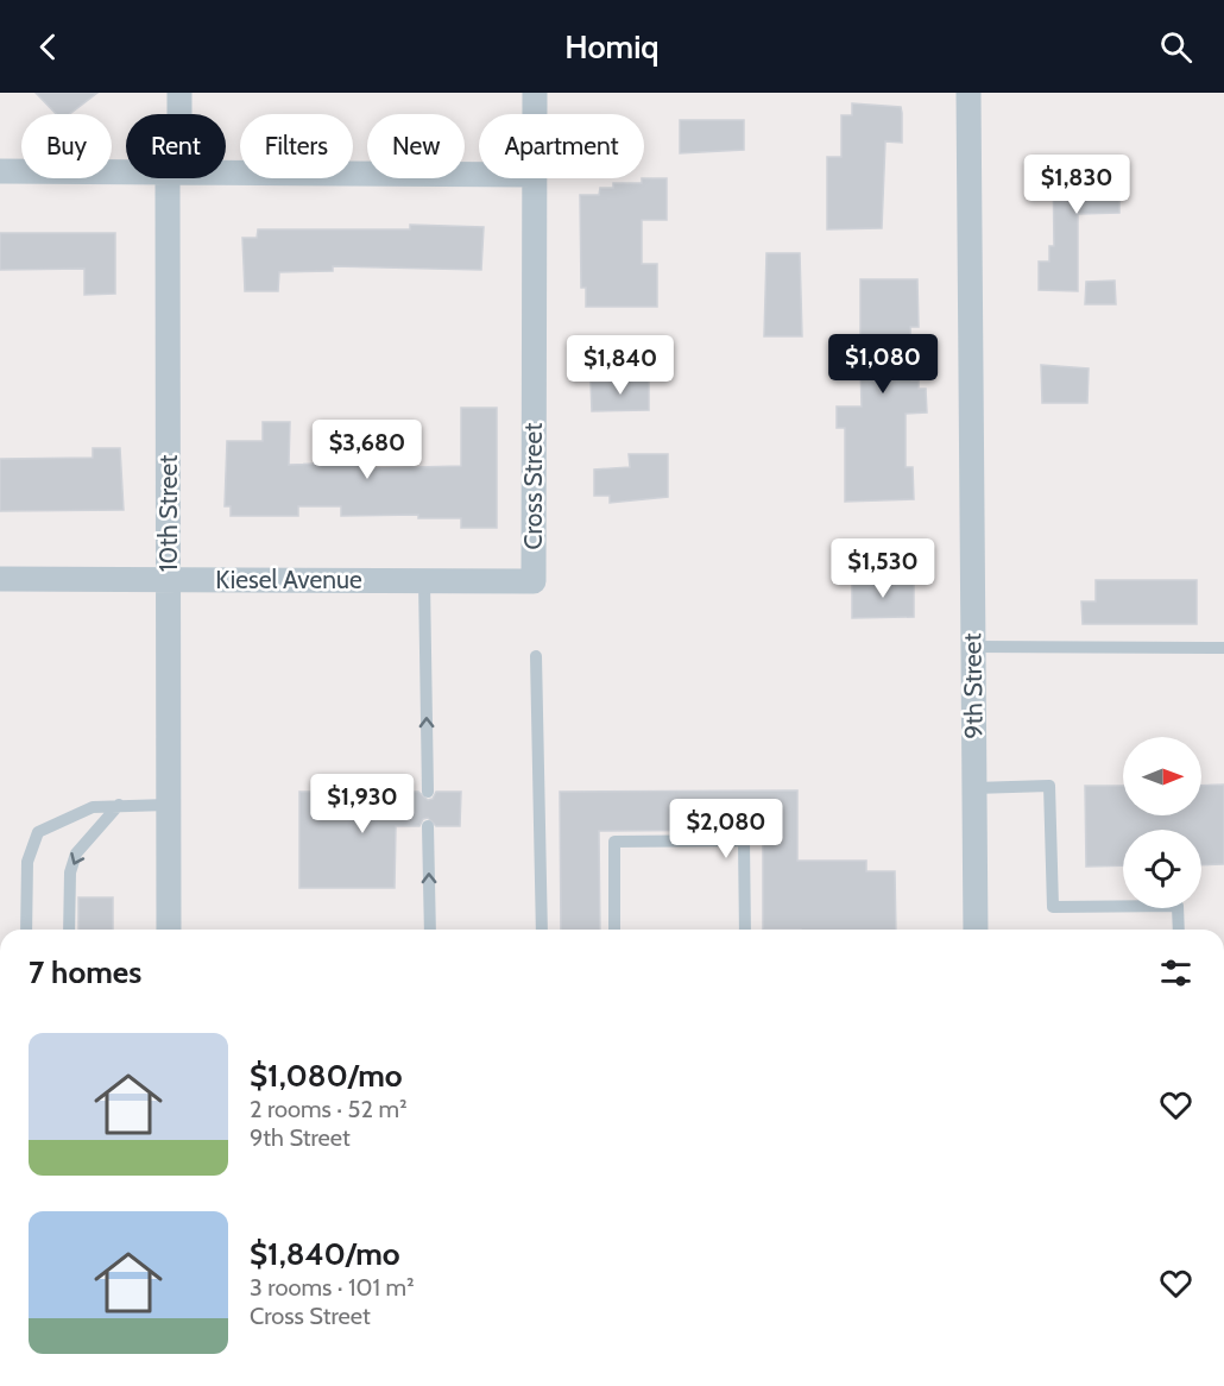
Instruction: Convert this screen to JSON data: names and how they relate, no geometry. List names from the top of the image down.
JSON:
{
  "streets": {
    "street": [
      "Cross Street",
      "10th Street",
      "Kiesel Avenue",
      "9th Street"
    ]
  },
  "crossings": [
    ["Cross Street", "Kiesel Avenue"],
    ["10th Street", "Kiesel Avenue"]
  ],
  "north": "right",
  "page": {
    "header": "Homiq",
    "chip": [
      "Buy",
      "Rent",
      "Filters",
      "New",
      "Apartment"
    ],
    "price": [
      "$1,830",
      "$1,080",
      "$1,840",
      "$3,680",
      "$1,530",
      "$1,930",
      "$2,080"
    ],
    "heading": "7 homes",
    "list": [
      {
        "name": "$1,080/mo",
        "note": "2 rooms · 52 m² · 9th Street"
      },
      {
        "name": "$1,840/mo",
        "note": "3 rooms · 101 m² · Cross Street"
      }
    ]
  }
}
